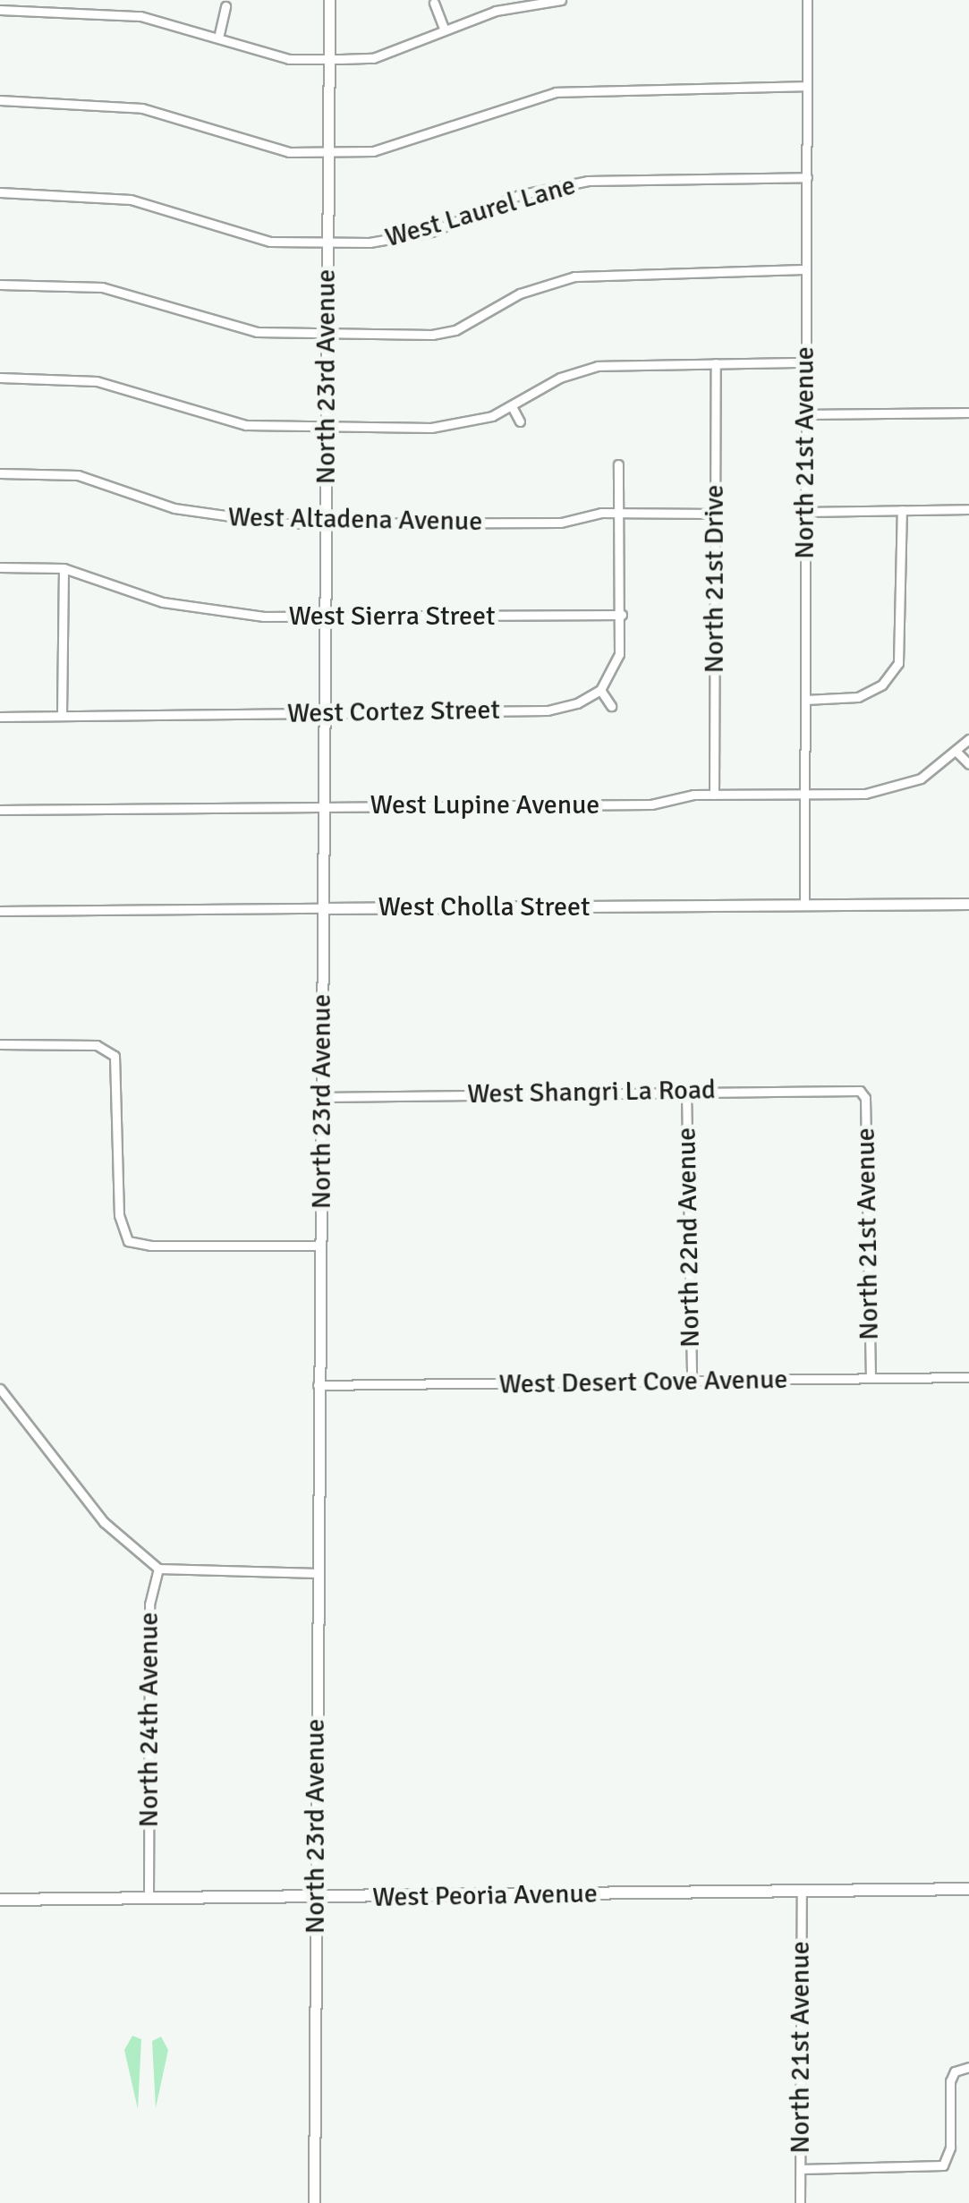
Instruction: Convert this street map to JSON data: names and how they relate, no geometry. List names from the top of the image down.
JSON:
{
  "streets": {
    "main road": ["West Peoria Avenue"],
    "street": [
      "West Laurel Lane",
      "North 23rd Avenue",
      "North 21st Avenue",
      "West Altadena Avenue",
      "North 21st Drive",
      "West Sierra Street",
      "West Cortez Street",
      "West Lupine Avenue",
      "West Cholla Street",
      "West Shangri La Road",
      "North 22nd Avenue",
      "West Desert Cove Avenue",
      "North 24th Avenue"
    ]
  },
  "crossings": [
    ["West Laurel Lane", "North 23rd Avenue"],
    ["West Laurel Lane", "North 21st Avenue"],
    ["North 23rd Avenue", "West Altadena Avenue"],
    ["North 23rd Avenue", "West Sierra Street"],
    ["North 23rd Avenue", "West Cortez Street"],
    ["North 23rd Avenue", "West Lupine Avenue"],
    ["North 23rd Avenue", "West Cholla Street"],
    ["North 23rd Avenue", "West Shangri La Road"],
    ["North 23rd Avenue", "West Desert Cove Avenue"],
    ["North 23rd Avenue", "West Peoria Avenue"],
    ["North 21st Avenue", "West Lupine Avenue"],
    ["North 21st Avenue", "West Cholla Street"],
    ["North 21st Avenue", "West Shangri La Road"],
    ["North 21st Avenue", "West Desert Cove Avenue"],
    ["North 21st Avenue", "West Peoria Avenue"],
    ["West Altadena Avenue", "North 21st Drive"],
    ["North 21st Drive", "West Lupine Avenue"],
    ["West Shangri La Road", "North 22nd Avenue"],
    ["North 22nd Avenue", "West Desert Cove Avenue"],
    ["North 24th Avenue", "West Peoria Avenue"]
  ]
}
